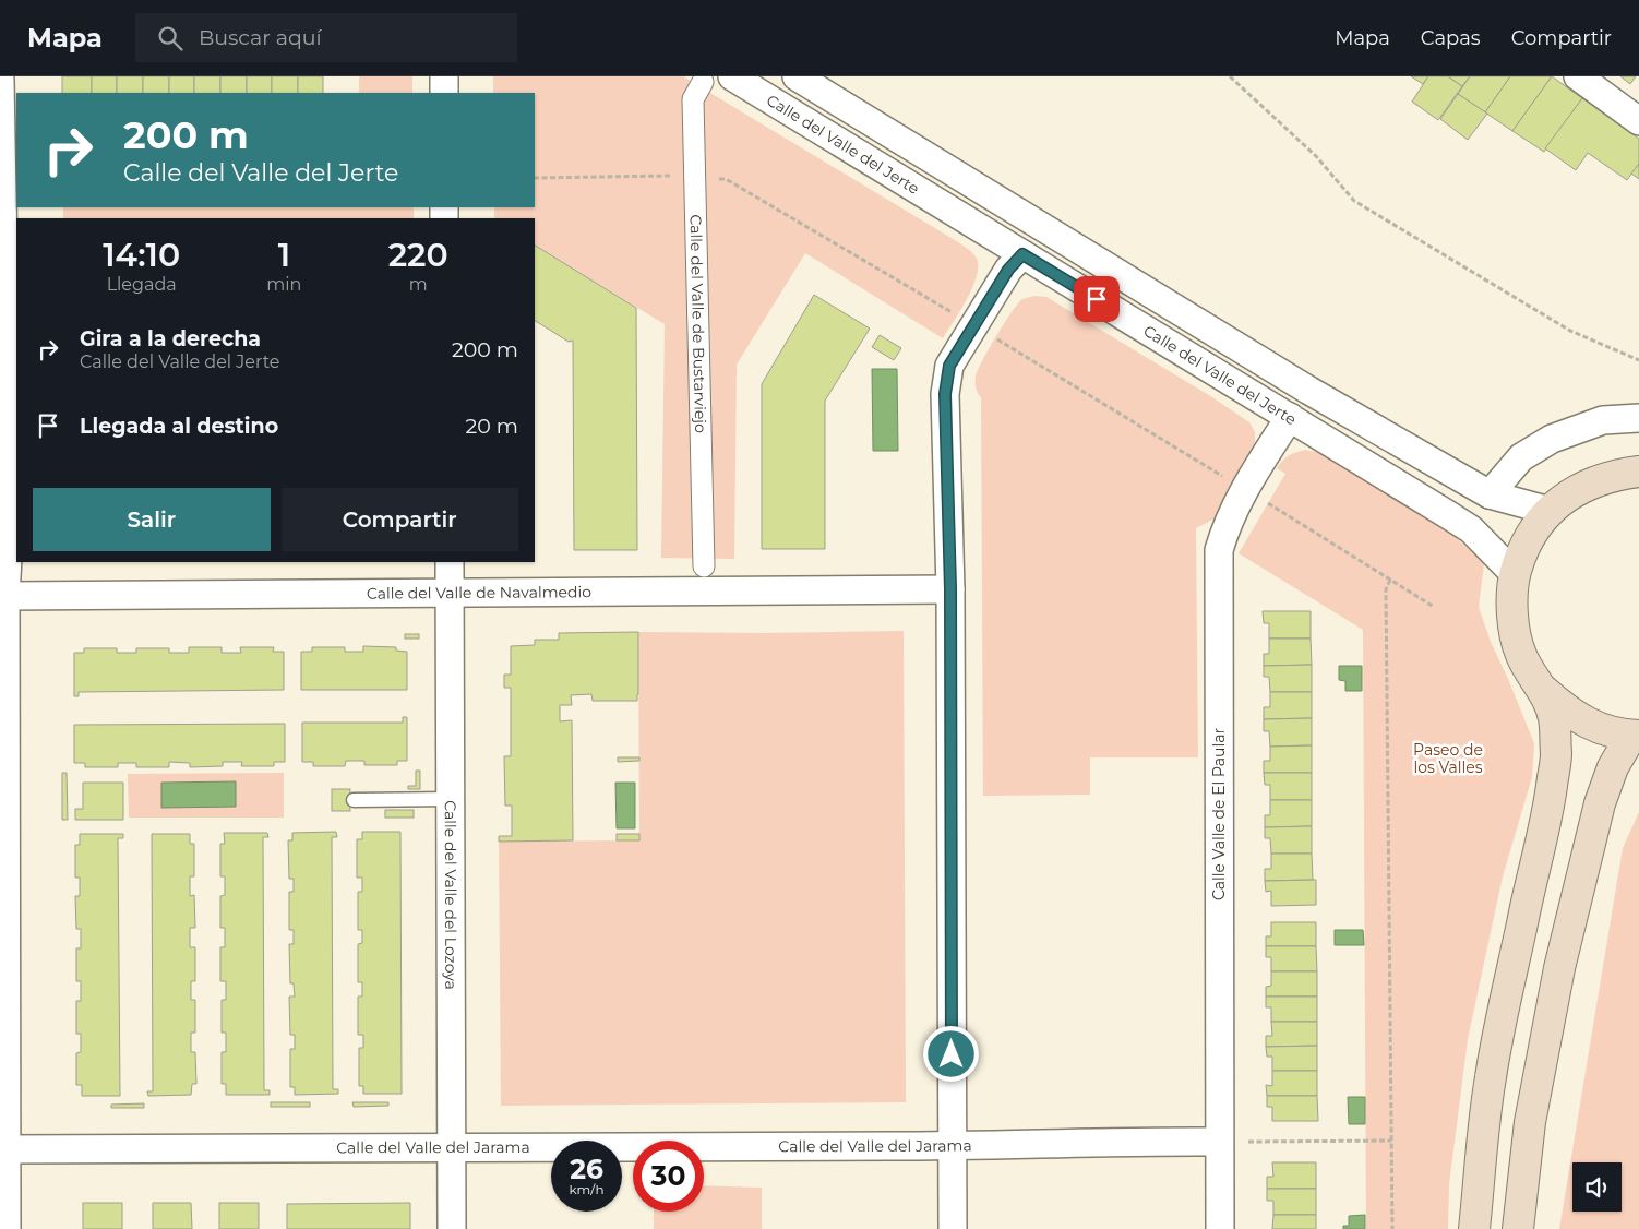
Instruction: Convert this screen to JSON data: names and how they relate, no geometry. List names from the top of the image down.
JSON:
{
  "streets": {
    "street": [
      "Calle del Valle del Jerte",
      "Calle del Valle de Bustarviejo",
      "Calle del Valle de Navalmedio",
      "Calle Valle de El Paular",
      "Calle del Valle del Lozoya",
      "Calle del Valle del Jarama"
    ]
  },
  "crossings": [
    ["Calle del Valle del Jerte", "Calle Valle de El Paular"],
    ["Calle del Valle de Navalmedio", "Calle del Valle del Lozoya"],
    ["Calle Valle de El Paular", "Calle del Valle del Jarama"],
    ["Calle del Valle del Lozoya", "Calle del Valle del Jarama"]
  ],
  "parks": ["Paseo de los Valles"],
  "page": {
    "header": "Mapa",
    "search": "Buscar aquí",
    "nav": ["Mapa", "Capas", "Compartir"],
    "turn": ["200 m", "Calle del Valle del Jerte"],
    "eta": [
      "14:10",
      "Llegada",
      "1",
      "min",
      "220",
      "m"
    ],
    "list": [
      {
        "name": "Gira a la derecha",
        "note": "Calle del Valle del Jerte",
        "value": "200 m"
      },
      {
        "name": "Llegada al destino",
        "value": "20 m"
      }
    ],
    "buttons": ["Salir", "Compartir"],
    "speed": "26 km/h",
    "limit": "30"
  }
}
